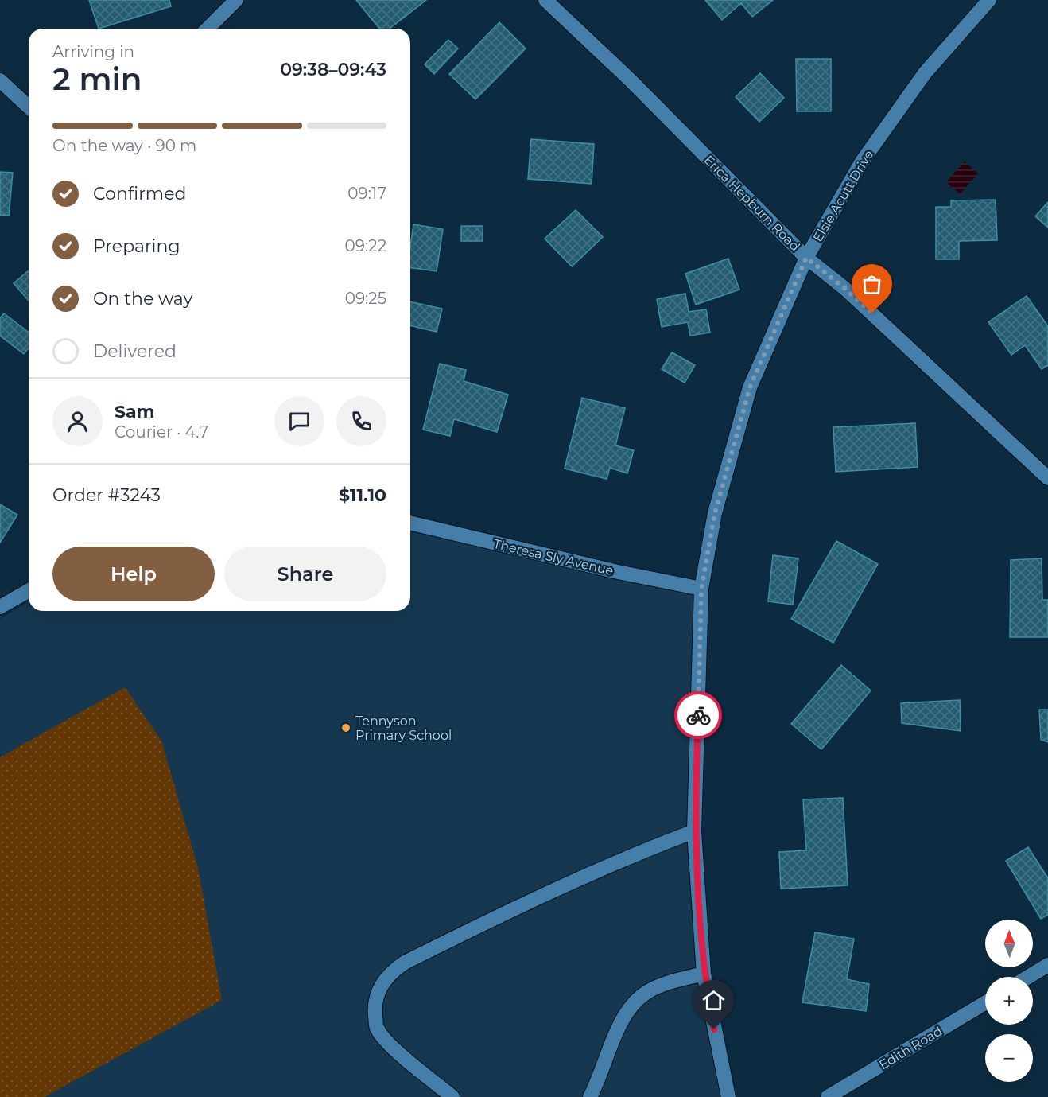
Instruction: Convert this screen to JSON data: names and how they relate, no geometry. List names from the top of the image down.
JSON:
{
  "streets": {
    "street": [
      "Elsie Acutt Drive",
      "Erica Hepburn Road",
      "Theresa Sly Avenue",
      "Edith Road"
    ]
  },
  "crossings": [
    ["Elsie Acutt Drive", "Erica Hepburn Road"],
    ["Elsie Acutt Drive", "Theresa Sly Avenue"]
  ],
  "places": ["Tennyson Primary School"],
  "north": "top",
  "page": {
    "heading": ["2 min", "Arriving in", "09:38–09:43"],
    "panel": [
      "Sam",
      "Courier · 4.7",
      "Order #3243",
      "$11.10"
    ],
    "bar": "On the way · 90 m",
    "list": [
      ["Confirmed", "09:17"],
      ["Preparing", "09:22"],
      ["On the way", "09:25"],
      "Delivered"
    ],
    "buttons": ["Help", "Share"],
    "map_buttons": ["+", "−"]
  }
}
